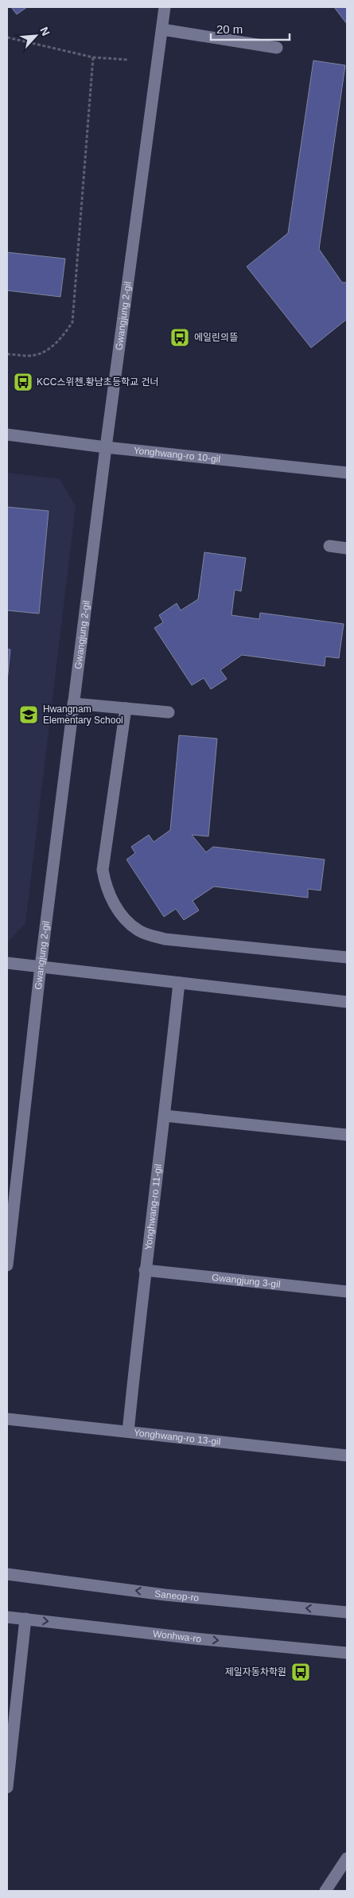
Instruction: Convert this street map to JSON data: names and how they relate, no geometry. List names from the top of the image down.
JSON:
{
  "streets": {
    "street": [
      "Gwangjung 2-gil",
      "Yonghwang-ro 10-gil",
      "Yonghwang-ro 11-gil",
      "Gwangjung 3-gil",
      "Yonghwang-ro 13-gil",
      "Saneop-ro",
      "Wonhwa-ro"
    ]
  },
  "crossings": [
    ["Gwangjung 2-gil", "Yonghwang-ro 10-gil"],
    ["Yonghwang-ro 11-gil", "Gwangjung 3-gil"],
    ["Yonghwang-ro 11-gil", "Yonghwang-ro 13-gil"]
  ],
  "one_way": ["Saneop-ro", "Wonhwa-ro"],
  "places": {
    "bus stop": ["에일린의뜰", "KCC스위첸.황남초등학교 건너", "제일자동차학원"],
    "school or university": ["Hwangnam Elementary School"]
  },
  "scale_bar": "20 m",
  "north": "top right"
}
